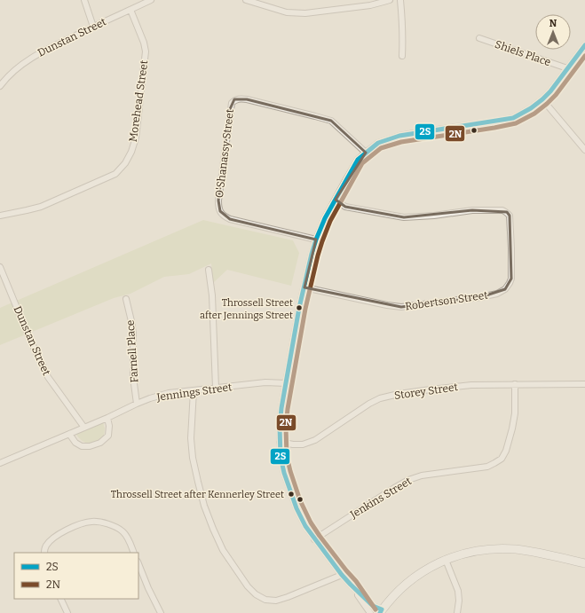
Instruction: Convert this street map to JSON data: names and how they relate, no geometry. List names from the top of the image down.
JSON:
{
  "streets": {
    "street": [
      "Dunstan Street",
      "Shiels Place",
      "Morehead Street",
      "O'Shanassy Street",
      "Robertson Street",
      "Farnell Place",
      "Storey Street",
      "Jennings Street",
      "Jenkins Street"
    ]
  },
  "crossings": [
    ["Dunstan Street", "Morehead Street"],
    ["Dunstan Street", "Jennings Street"],
    ["Farnell Place", "Jennings Street"],
    ["Storey Street", "Jenkins Street"]
  ],
  "places": ["Throssell Street after Jennings Street", "Throssell Street after Kennerley Street"],
  "lines": ["transit line 2S", "transit line 2N"],
  "legend": ["2S", "2N"],
  "north": "top"
}
